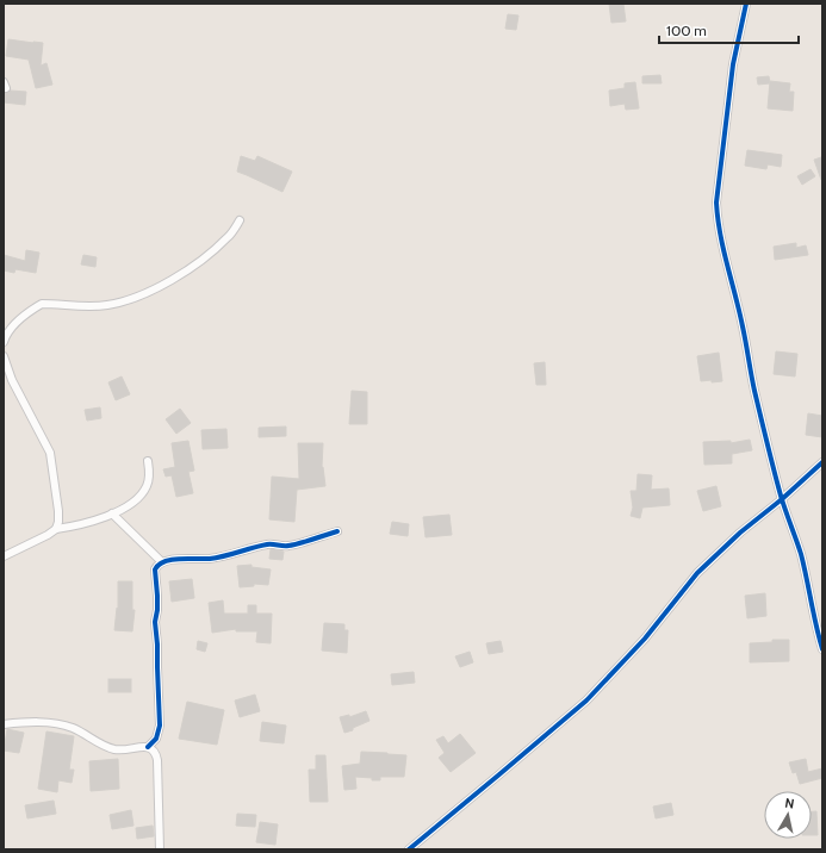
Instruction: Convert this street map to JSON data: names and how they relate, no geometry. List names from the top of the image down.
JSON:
{
  "scale_bar": "100 m",
  "north": "top"
}
